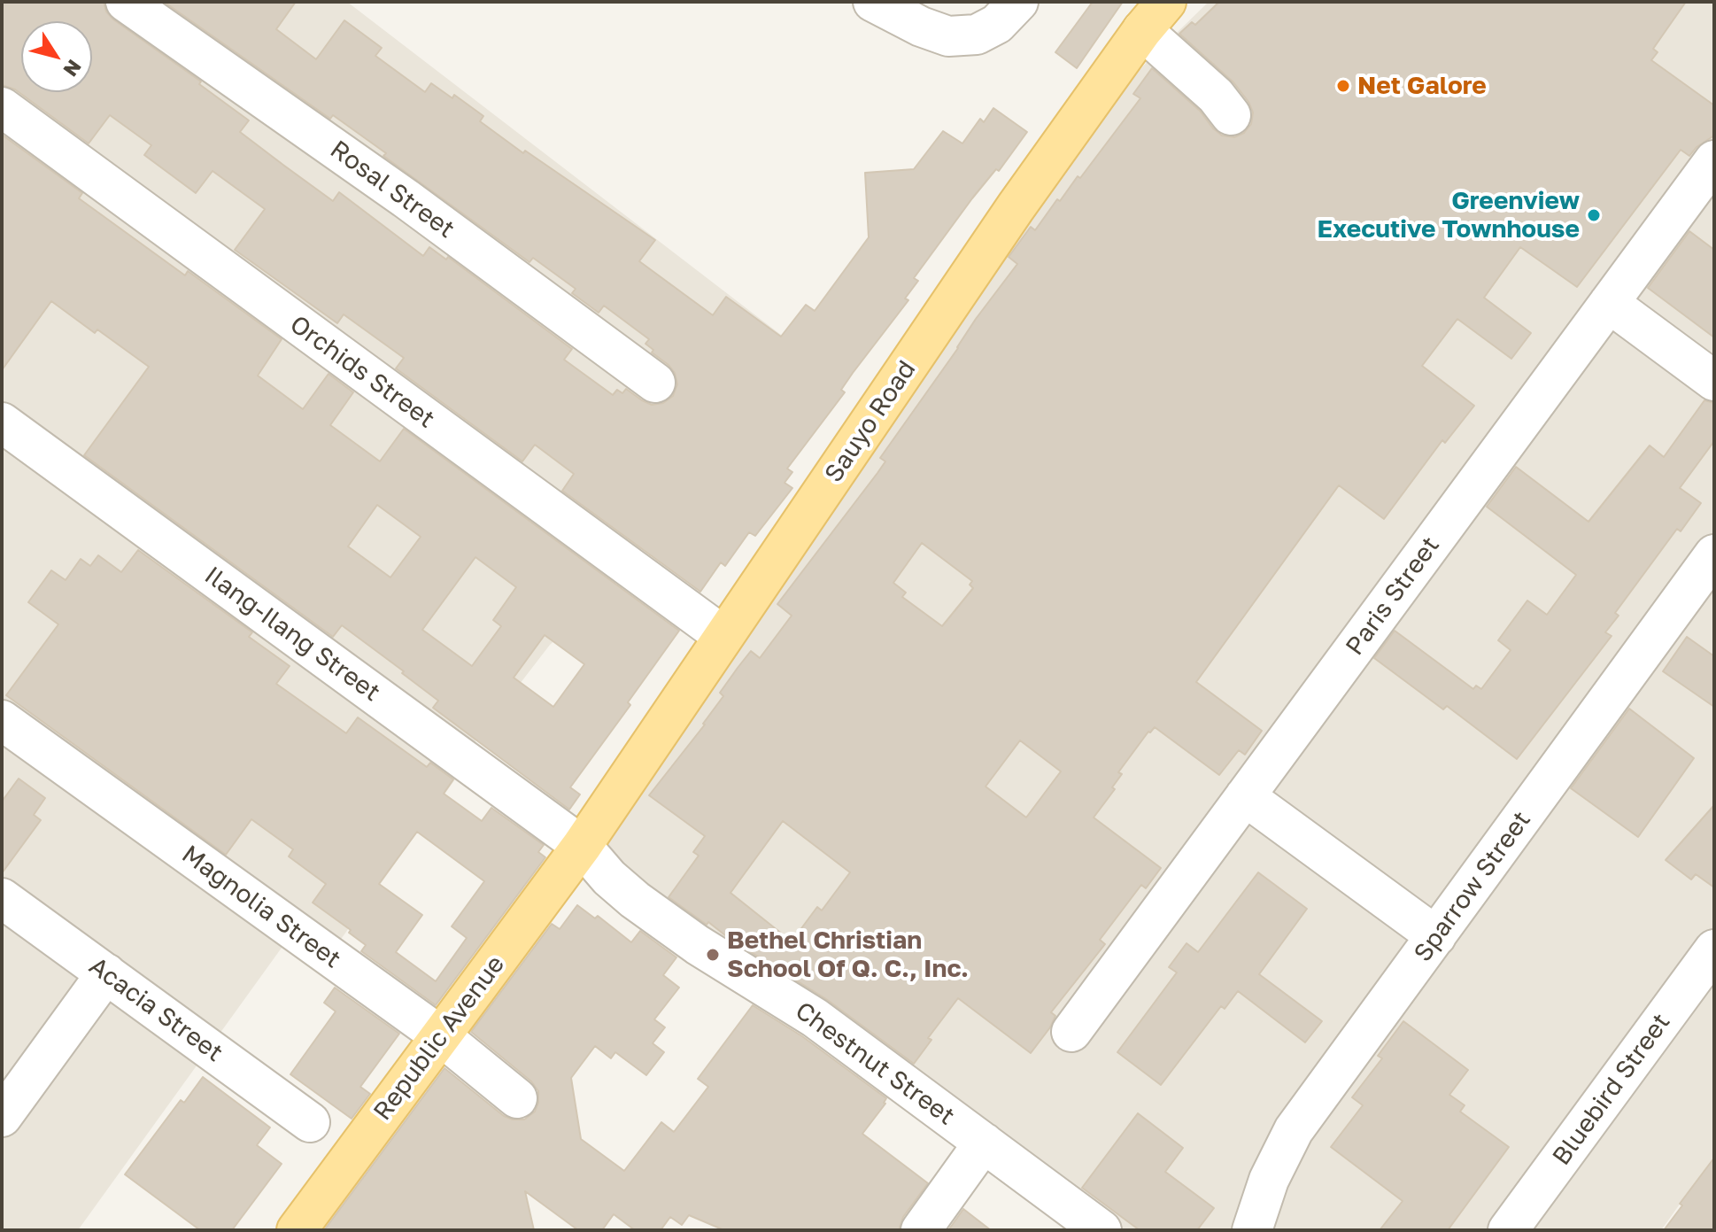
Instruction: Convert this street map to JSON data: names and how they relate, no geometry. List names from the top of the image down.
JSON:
{
  "streets": {
    "main road": ["Sauyo Road", "Republic Avenue"],
    "street": [
      "Rosal Street",
      "Orchids Street",
      "Paris Street",
      "Ilang-Ilang Street",
      "Sparrow Street",
      "Magnolia Street",
      "Acacia Street",
      "Chestnut Street",
      "Bluebird Street"
    ]
  },
  "crossings": [
    ["Orchids Street", "Sauyo Road"],
    ["Sauyo Road", "Ilang-Ilang Street"],
    ["Sauyo Road", "Republic Avenue"],
    ["Sauyo Road", "Chestnut Street"],
    ["Ilang-Ilang Street", "Republic Avenue"],
    ["Ilang-Ilang Street", "Chestnut Street"],
    ["Magnolia Street", "Republic Avenue"],
    ["Republic Avenue", "Chestnut Street"]
  ],
  "places": ["Net Galore", "Greenview Executive Townhouse", "Bethel Christian School Of Q. C., Inc."],
  "north": "bottom right"
}
